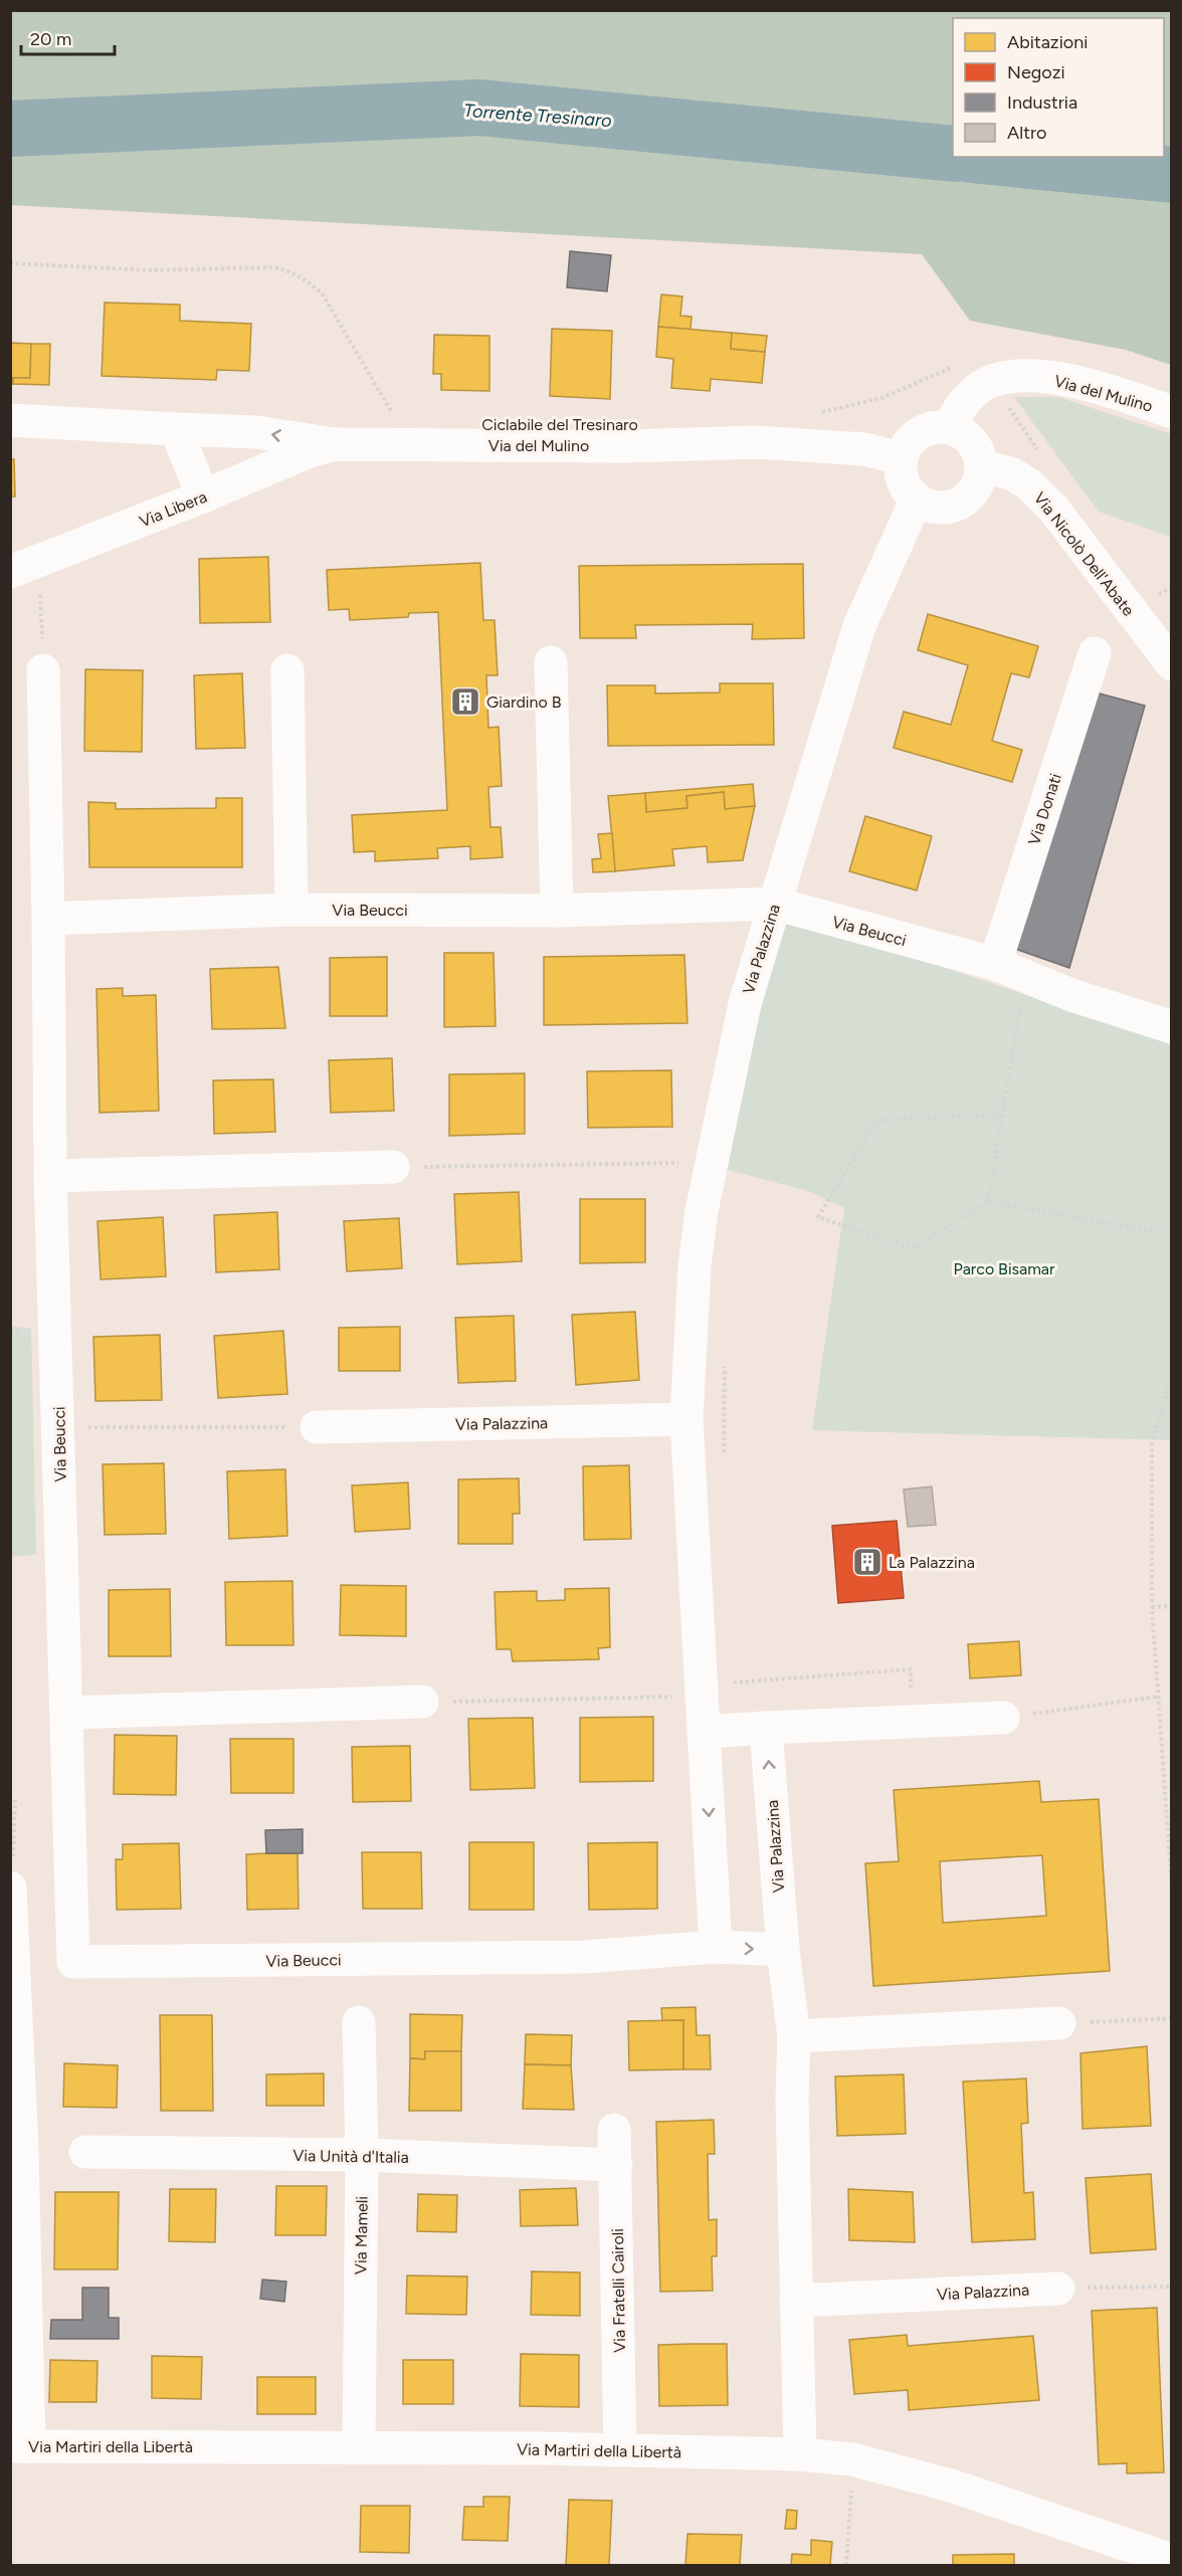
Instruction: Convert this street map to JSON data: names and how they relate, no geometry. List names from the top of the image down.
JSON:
{
  "streets": {
    "street": [
      "Via del Mulino",
      "Via Libera",
      "Via Nicolò Dell'Abate",
      "Via Donati",
      "Via Beucci",
      "Via Palazzina",
      "Via Unità d'Italia",
      "Via Mameli",
      "Via Fratelli Cairoli",
      "Via Martiri della Libertà"
    ]
  },
  "crossings": [
    ["Via del Mulino", "Via Libera"],
    ["Via del Mulino", "Via Nicolò Dell'Abate"],
    ["Via del Mulino", "Via Palazzina"],
    ["Via Nicolò Dell'Abate", "Via Palazzina"],
    ["Via Donati", "Via Beucci"],
    ["Via Beucci", "Via Palazzina"],
    ["Via Palazzina", "Via Martiri della Libertà"],
    ["Via Unità d'Italia", "Via Mameli"],
    ["Via Unità d'Italia", "Via Fratelli Cairoli"],
    ["Via Mameli", "Via Martiri della Libertà"],
    ["Via Fratelli Cairoli", "Via Martiri della Libertà"]
  ],
  "water": ["Torrente Tresinaro"],
  "parks": ["Parco Bisamar"],
  "places": {
    "building": ["Giardino B", "La Palazzina"]
  },
  "legend": [
    "Abitazioni",
    "Negozi",
    "Industria",
    "Altro"
  ],
  "scale_bar": "20 m"
}
